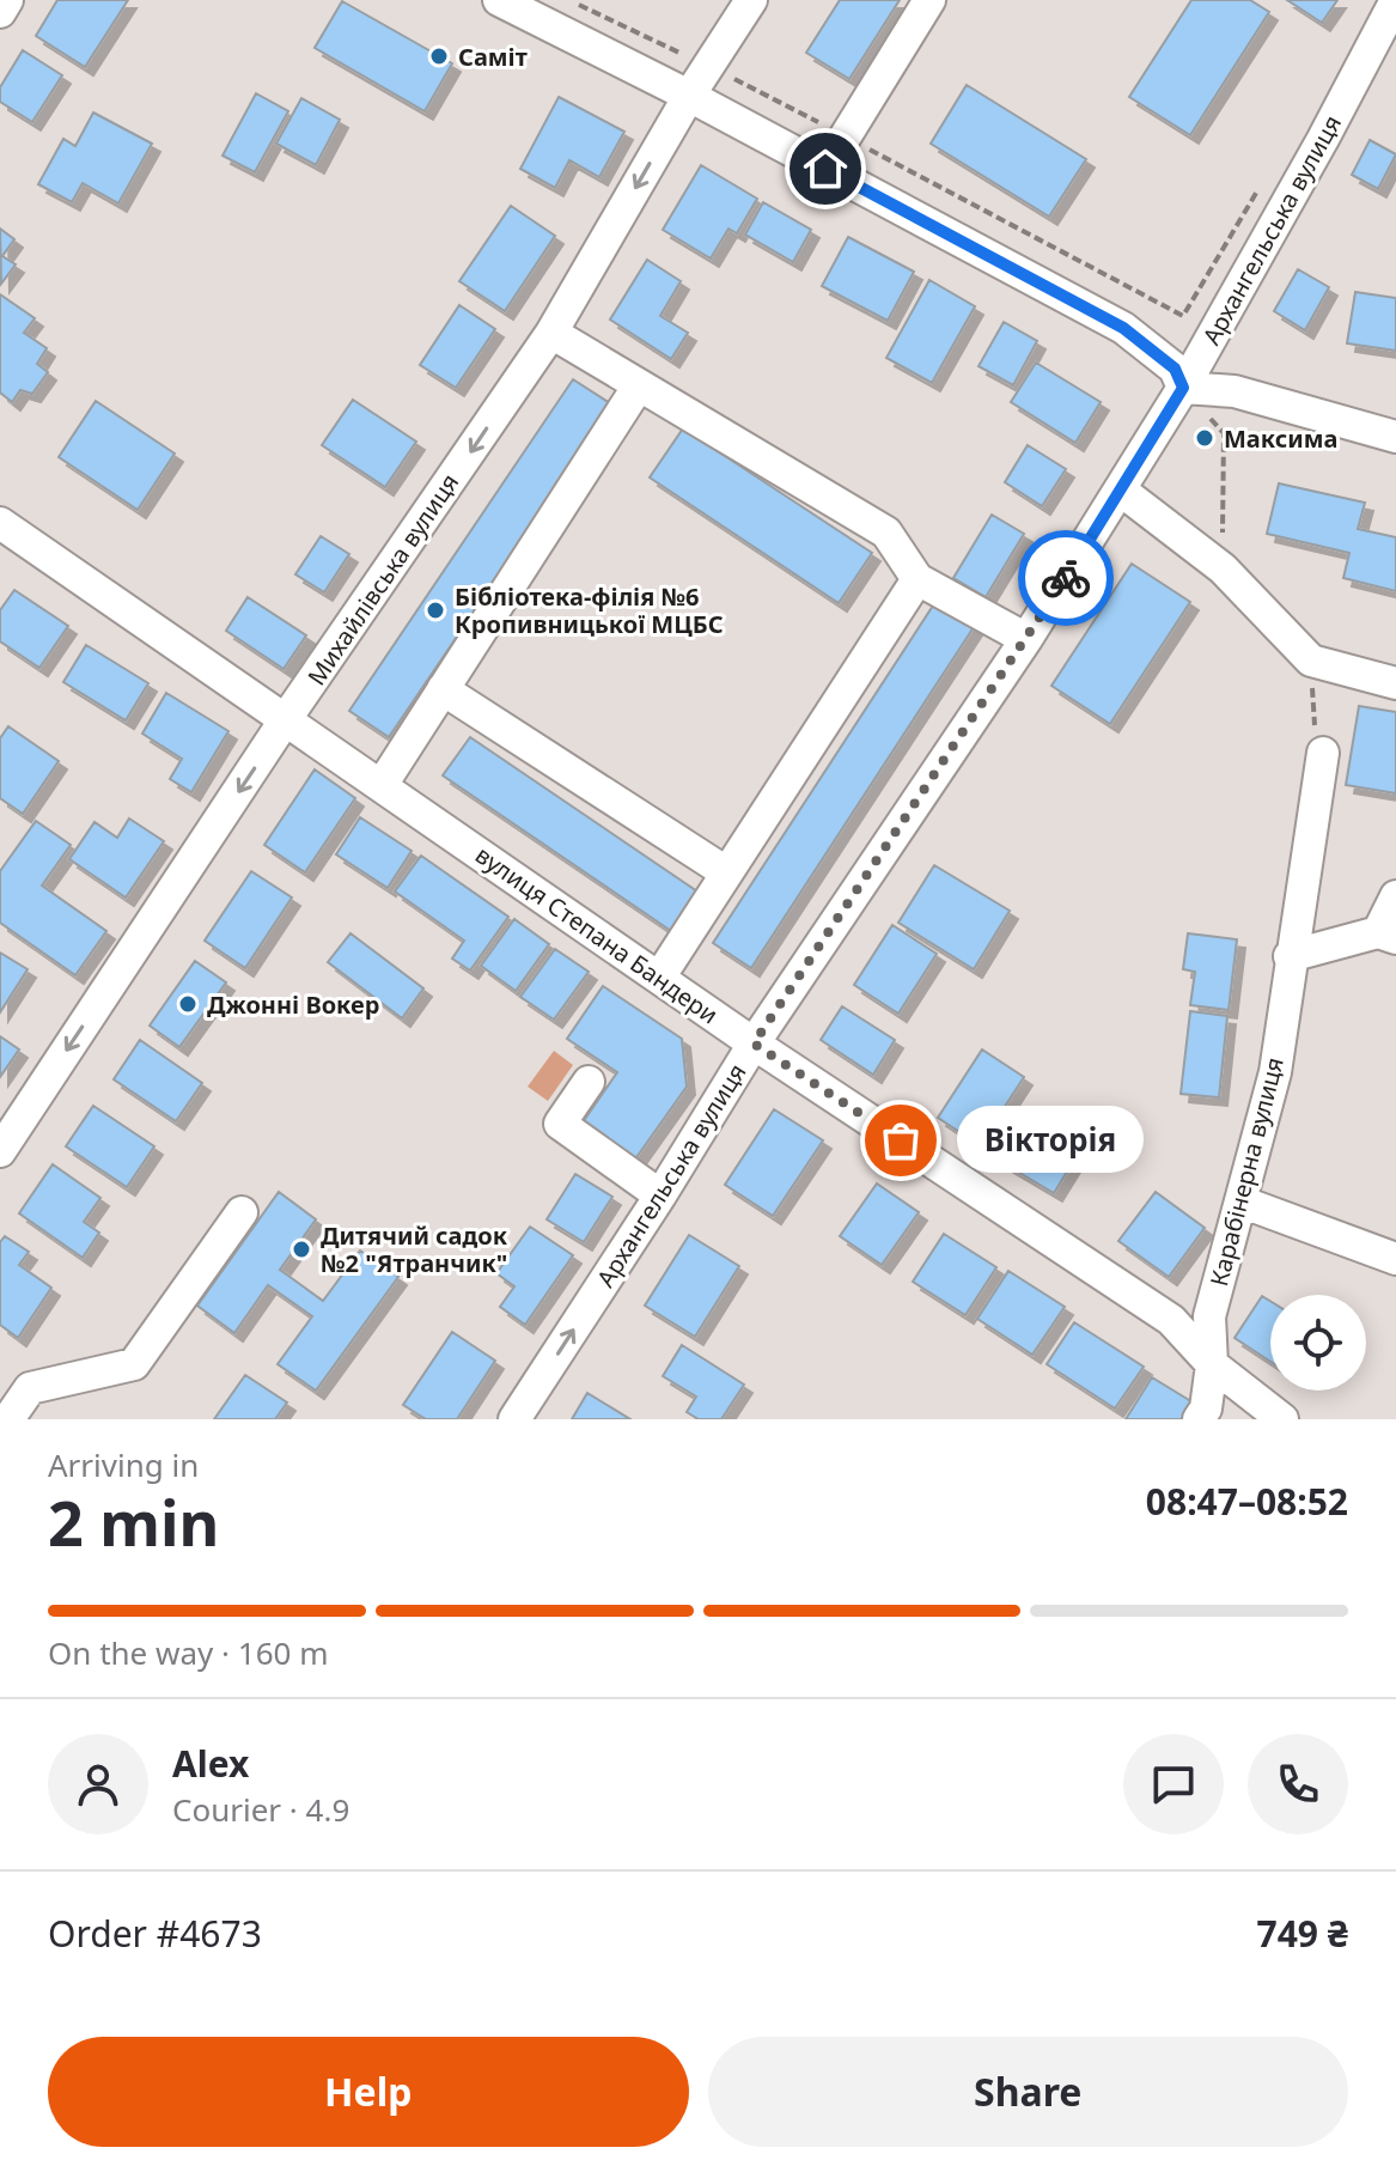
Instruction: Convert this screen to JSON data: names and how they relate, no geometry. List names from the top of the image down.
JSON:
{
  "streets": {
    "street": [
      "Архангельська вулиця",
      "Михайлівська вулиця",
      "вулиця Степана Бандери",
      "Карабінерна вулиця"
    ]
  },
  "crossings": [
    ["Архангельська вулиця", "вулиця Степана Бандери"],
    ["Михайлівська вулиця", "вулиця Степана Бандери"],
    ["вулиця Степана Бандери", "Карабінерна вулиця"]
  ],
  "places": [
    "Саміт",
    "Максима",
    "Бібліотека-філія №6 Кропивницької МЦБС",
    "Джонні Вокер",
    "Вікторія",
    "Дитячий садок №2 \"Ятранчик\""
  ],
  "page": {
    "bubble": "Вікторія",
    "heading": ["2 min", "Arriving in", "08:47–08:52"],
    "panel": [
      "Alex",
      "Courier · 4.9",
      "Order #4673",
      "749 ₴"
    ],
    "bar": "On the way · 160 m",
    "buttons": ["Help", "Share"]
  }
}
